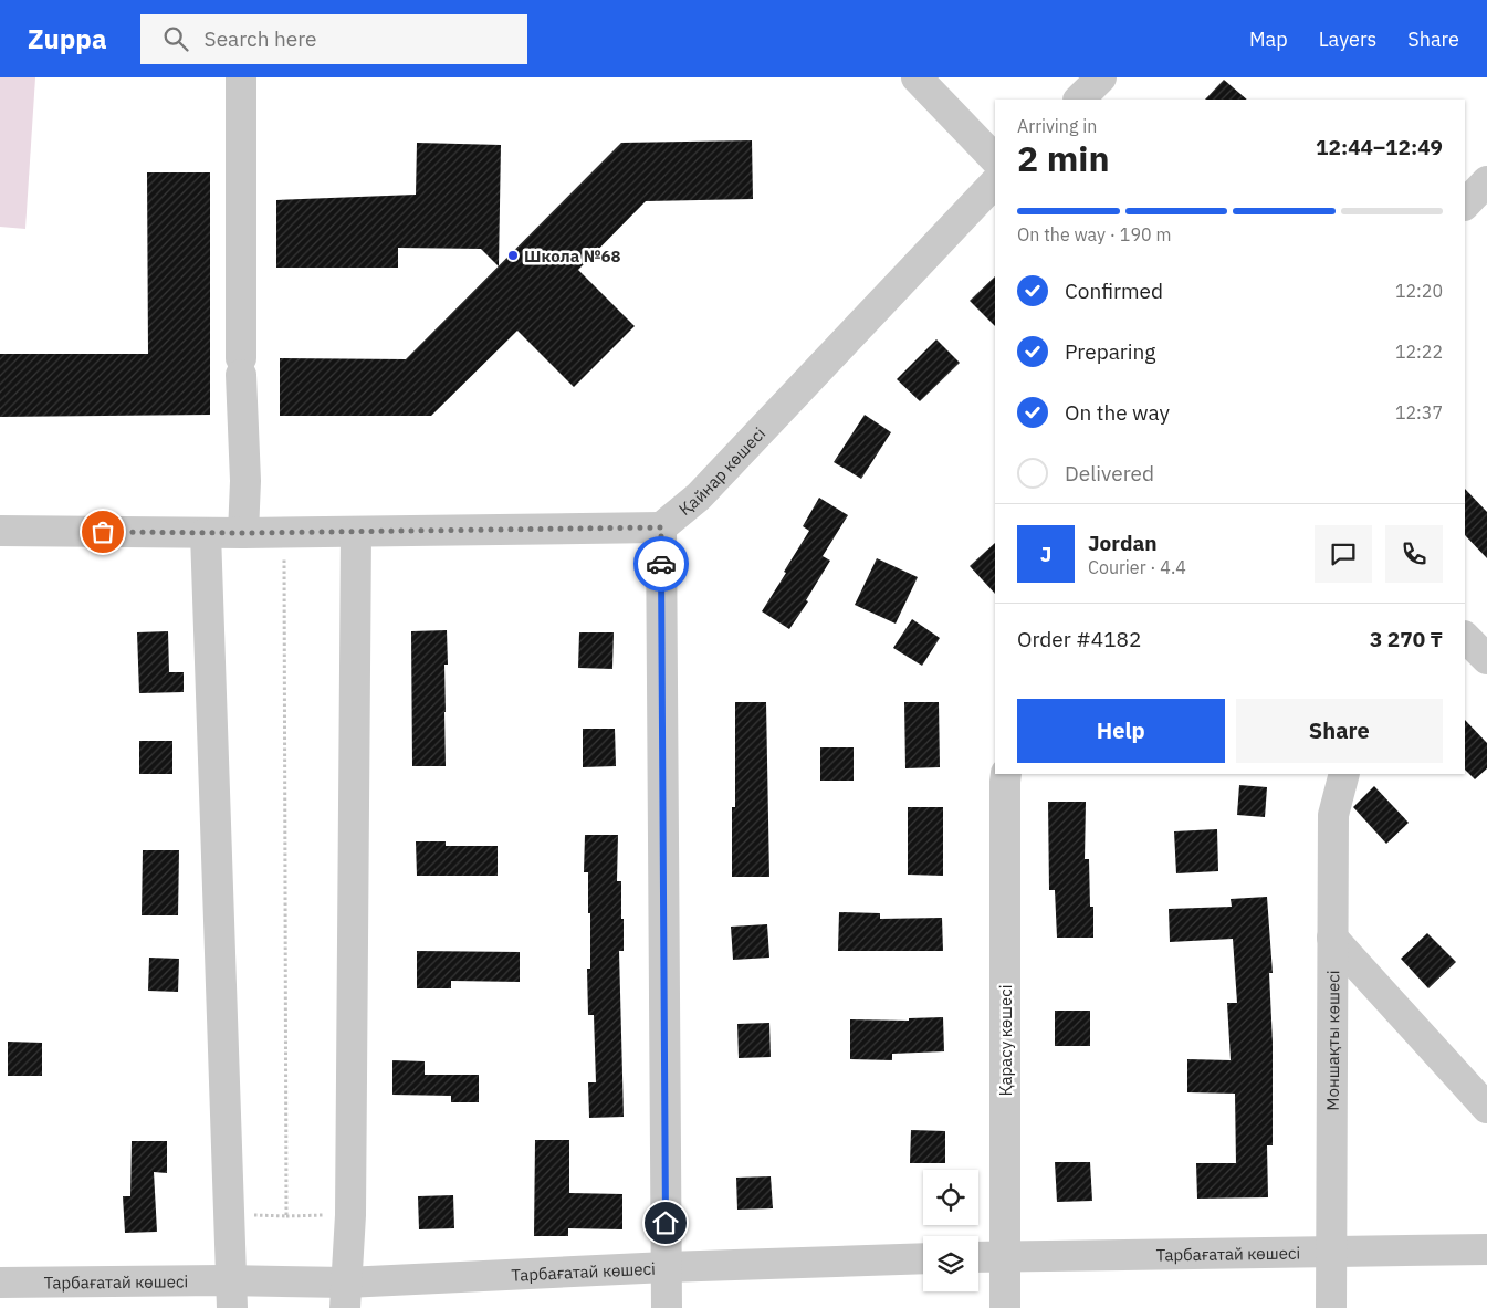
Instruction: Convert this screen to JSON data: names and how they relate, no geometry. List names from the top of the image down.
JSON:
{
  "streets": {
    "street": [
      "Қайнар көшесі",
      "Моншақты көшесі",
      "Қарасу көшесі",
      "Тарбағатай көшесі"
    ]
  },
  "crossings": [
    ["Моншақты көшесі", "Тарбағатай көшесі"],
    ["Қарасу көшесі", "Тарбағатай көшесі"]
  ],
  "places": ["Школа №68"],
  "page": {
    "header": "Zuppa",
    "search": "Search here",
    "nav": ["Map", "Layers", "Share"],
    "heading": ["2 min", "Arriving in", "12:44–12:49"],
    "panel": [
      "Jordan",
      "Courier · 4.4",
      "Order #4182",
      "3 270 ₸"
    ],
    "bar": "On the way · 190 m",
    "list": [
      ["Confirmed", "12:20"],
      ["Preparing", "12:22"],
      ["On the way", "12:37"],
      "Delivered"
    ],
    "round": "J",
    "buttons": ["Help", "Share"]
  }
}
